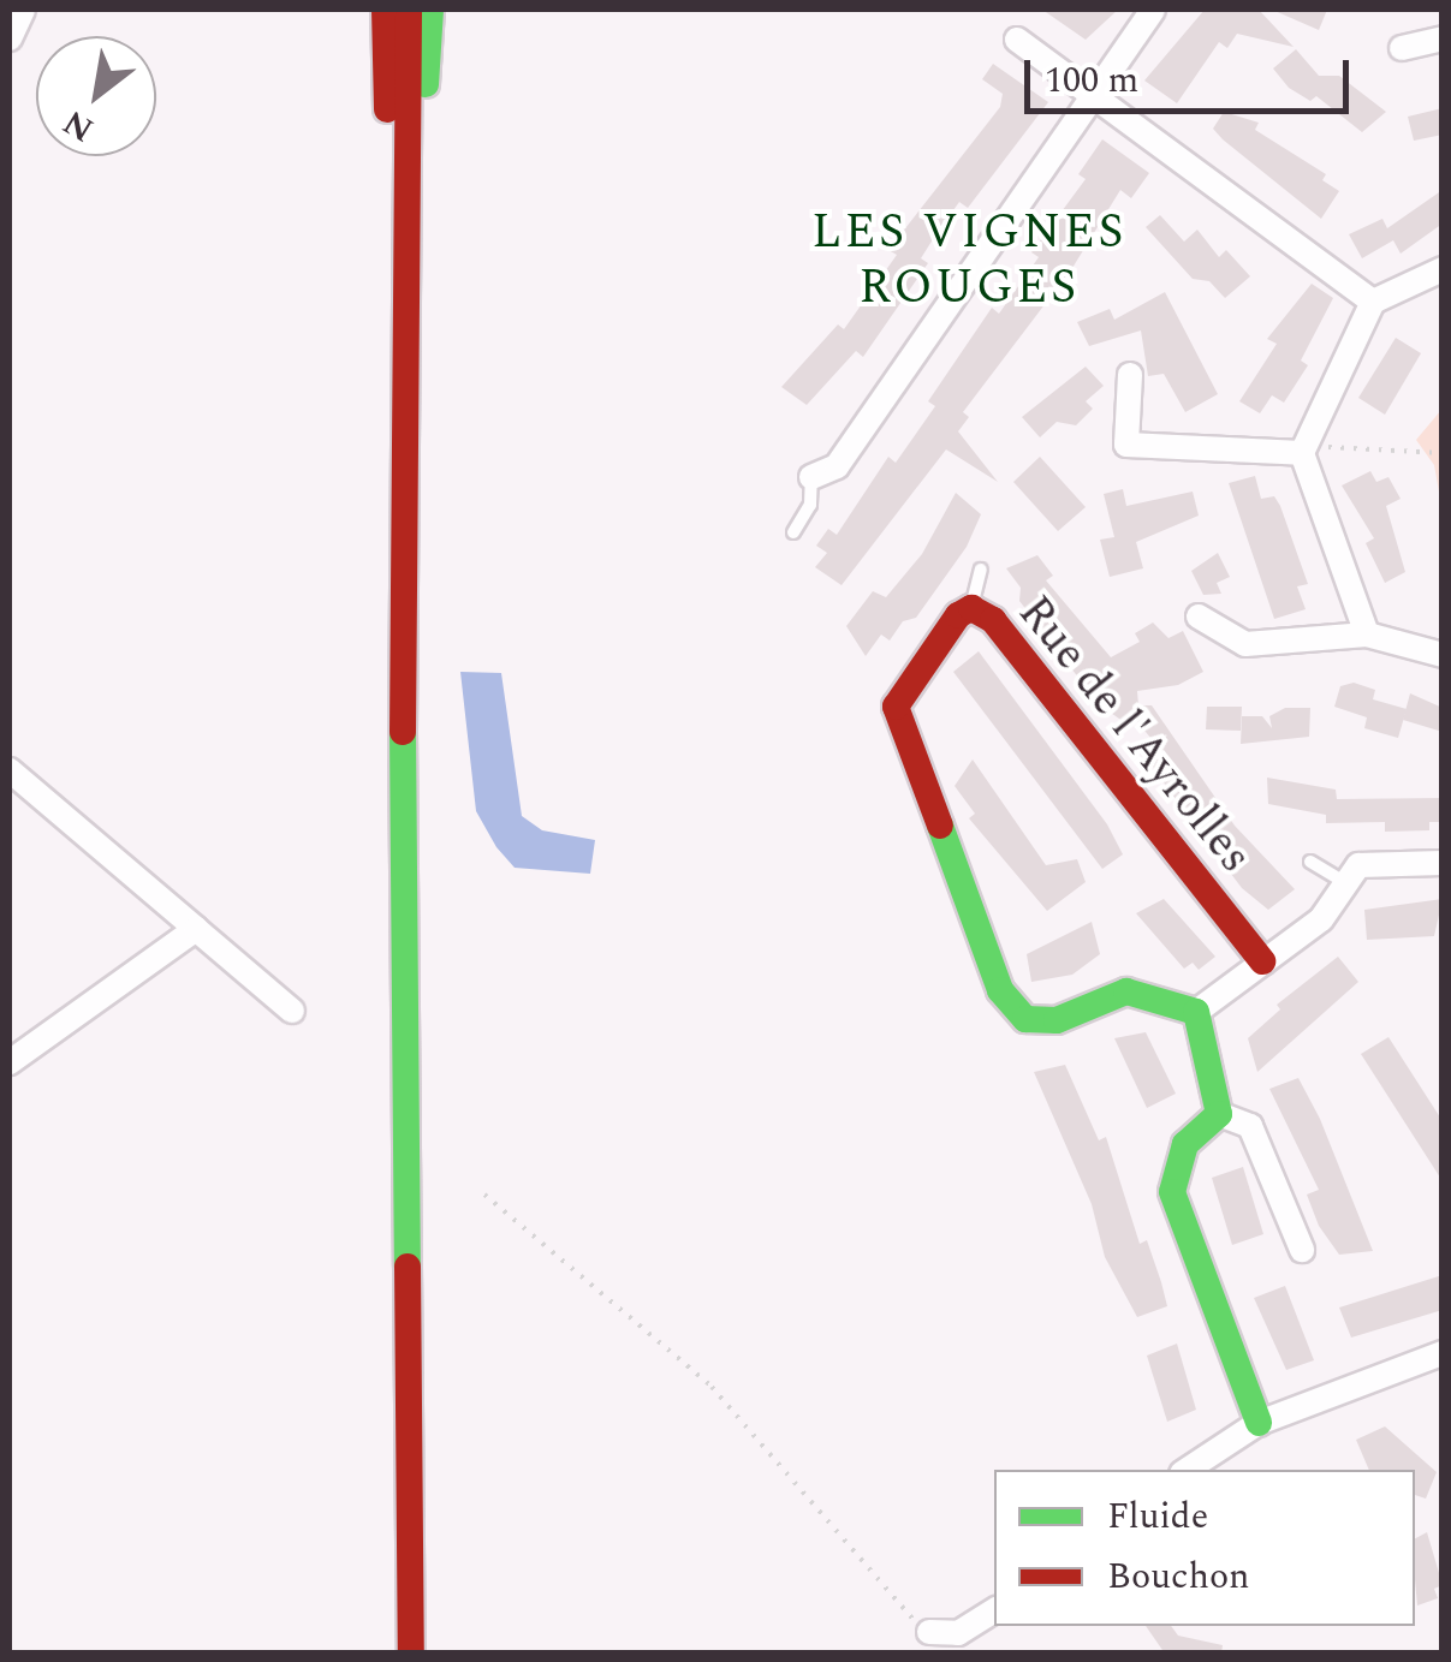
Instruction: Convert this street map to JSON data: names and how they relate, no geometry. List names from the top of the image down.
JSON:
{
  "streets": {
    "main road": ["Rue de l'Ayrolles"]
  },
  "districts": ["LES VIGNES ROUGES"],
  "legend": ["Fluide", "Bouchon"],
  "scale_bar": "100 m",
  "north": "bottom left"
}
